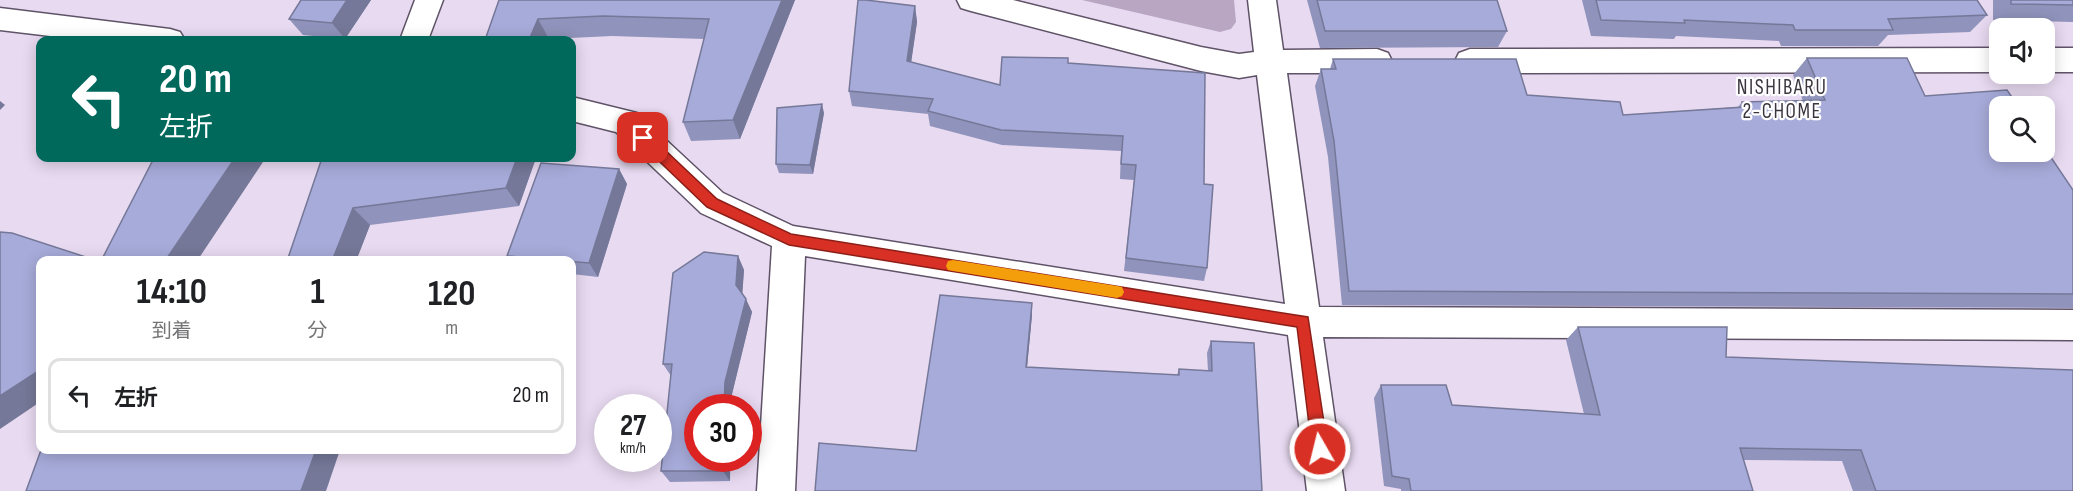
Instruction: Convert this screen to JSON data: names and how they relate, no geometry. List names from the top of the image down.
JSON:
{
  "districts": ["NISHIBARU 2-CHOME"],
  "page": {
    "turn": ["20 m", "左折"],
    "eta": [
      "14:10",
      "到着",
      "1",
      "分",
      "120",
      "m"
    ],
    "list": [
      {
        "name": "左折",
        "value": "20 m"
      }
    ],
    "speed": "27 km/h",
    "limit": "30"
  }
}
